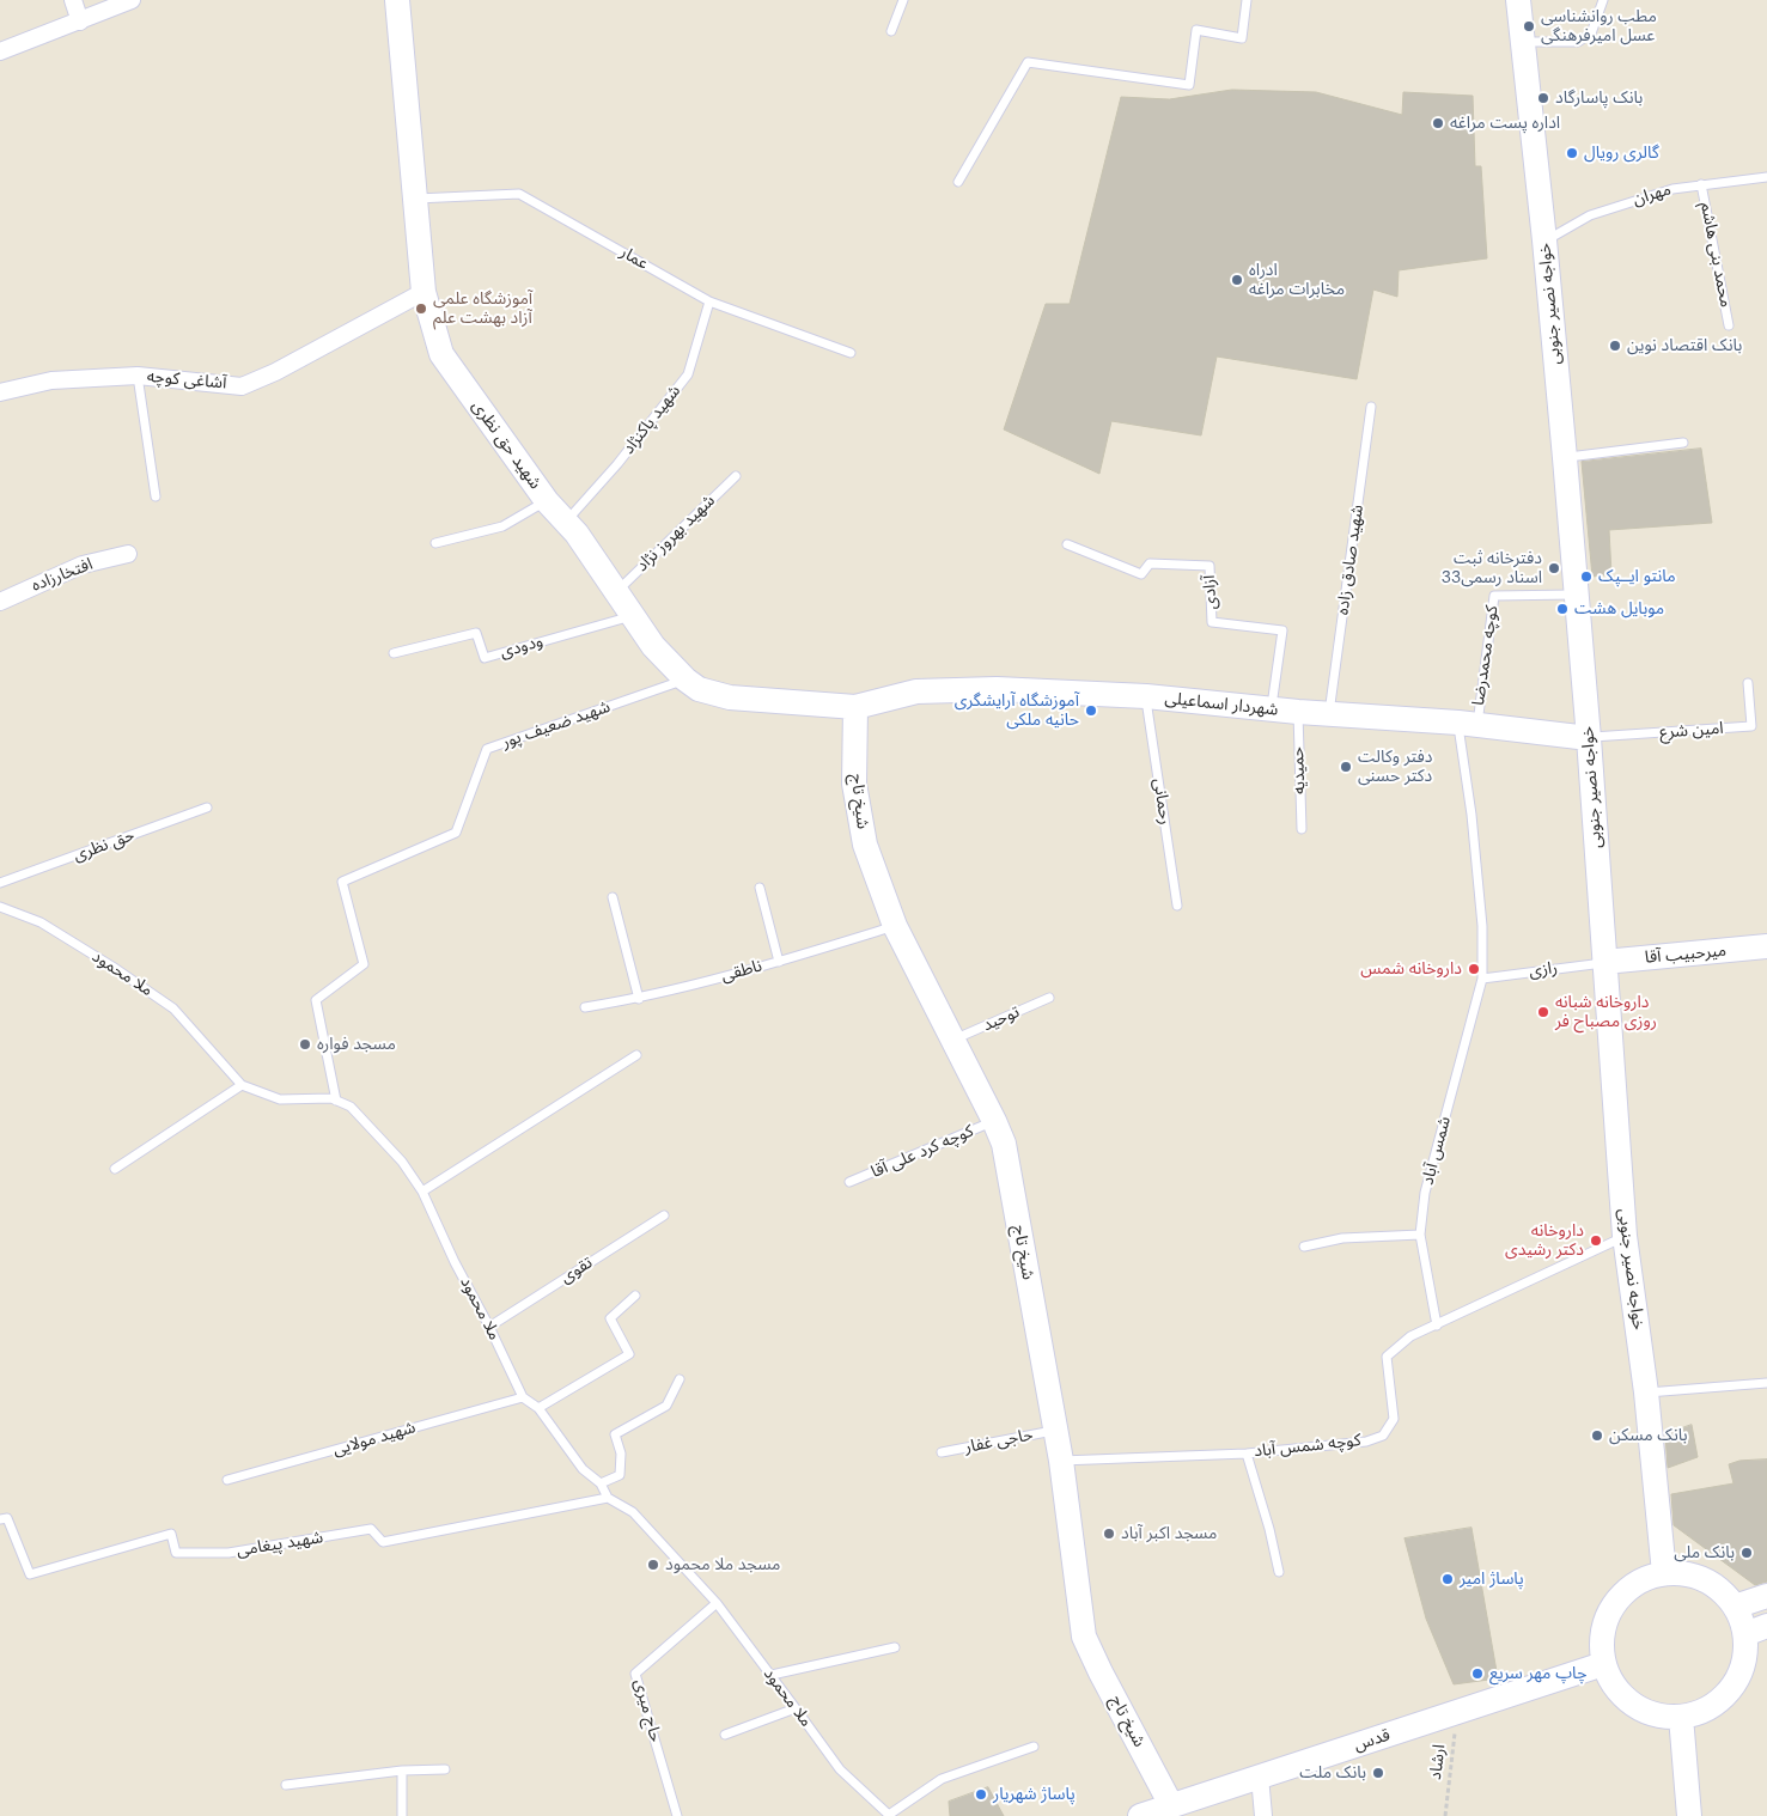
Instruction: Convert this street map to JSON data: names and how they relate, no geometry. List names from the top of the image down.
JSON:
{
  "streets": {
    "street": [
      "خواجه نصیر جنوبی",
      "آشاغی کوچه",
      "شهید حق نظری",
      "افتخارزاده",
      "شهردار اسماعیلی",
      "شیخ تاج",
      "میرحبیب آقا",
      "قدس"
    ],
    "lane": [
      "مهران",
      "محمد بنی هاشم",
      "عمار",
      "شهید پاکنژاد",
      "شهید بهروز نژاد",
      "شهید صادق زاده",
      "آزادی",
      "ودودی",
      "کوچه محمدرضا",
      "شهید ضعیف پور",
      "امین شرع",
      "حمیدیه",
      "رحمانی",
      "حق نظری",
      "رازی",
      "ناطقی",
      "ملا محمود",
      "توحید",
      "شمس آباد",
      "کوچه کرد علی آقا",
      "تقوی",
      "شهید مولایی",
      "حاجی غفار",
      "کوچه شمس آباد",
      "شهید پیغامی",
      "حاج میری"
    ],
    "path": ["ارشاد"]
  },
  "crossings": [
    ["مهران", "محمد بنی هاشم"],
    ["مهران", "خواجه نصیر جنوبی"],
    ["عمار", "شهید پاکنژاد"],
    ["عمار", "شهید حق نظری"],
    ["خواجه نصیر جنوبی", "کوچه محمدرضا"],
    ["خواجه نصیر جنوبی", "شهردار اسماعیلی"],
    ["خواجه نصیر جنوبی", "امین شرع"],
    ["خواجه نصیر جنوبی", "میرحبیب آقا"],
    ["خواجه نصیر جنوبی", "رازی"],
    ["خواجه نصیر جنوبی", "کوچه شمس آباد"],
    ["خواجه نصیر جنوبی", "قدس"],
    ["آشاغی کوچه", "شهید حق نظری"],
    ["شهید پاکنژاد", "شهید حق نظری"],
    ["شهید حق نظری", "شهید بهروز نژاد"],
    ["شهید حق نظری", "ودودی"],
    ["شهید حق نظری", "شهردار اسماعیلی"],
    ["شهید حق نظری", "شهید ضعیف پور"],
    ["شهید حق نظری", "شیخ تاج"],
    ["شهید صادق زاده", "شهردار اسماعیلی"],
    ["آزادی", "شهردار اسماعیلی"],
    ["کوچه محمدرضا", "شهردار اسماعیلی"],
    ["کوچه محمدرضا", "شمس آباد"],
    ["شهردار اسماعیلی", "امین شرع"],
    ["شهردار اسماعیلی", "حمیدیه"],
    ["شهردار اسماعیلی", "شیخ تاج"],
    ["شهردار اسماعیلی", "رحمانی"],
    ["شهردار اسماعیلی", "شمس آباد"],
    ["شهید ضعیف پور", "ملا محمود"],
    ["شیخ تاج", "ناطقی"],
    ["شیخ تاج", "توحید"],
    ["شیخ تاج", "کوچه کرد علی آقا"],
    ["شیخ تاج", "حاجی غفار"],
    ["شیخ تاج", "کوچه شمس آباد"],
    ["شیخ تاج", "قدس"],
    ["میرحبیب آقا", "رازی"],
    ["رازی", "شمس آباد"],
    ["ملا محمود", "تقوی"],
    ["ملا محمود", "شهید مولایی"],
    ["ملا محمود", "شهید پیغامی"],
    ["ملا محمود", "حاج میری"],
    ["شمس آباد", "کوچه شمس آباد"],
    ["قدس", "ارشاد"]
  ],
  "places": [
    "مطب روانشناسی عسل امیرفرهنگی",
    "بانک پاسارگاد",
    "اداره پست مراغه",
    "گالری رویال",
    "ادراه مخابرات مراغه",
    "آموزشگاه علمی آزاد بهشت علم",
    "بانک اقتصاد نوین",
    "دفترخانه ثبت اسناد رسمی33",
    "مانتو ایــپک",
    "موبایل هشت",
    "آموزشگاه آرایشگری حانیه ملکی",
    "دفتر وکالت دکتر حسنی",
    "داروخانه شمس",
    "داروخانه شبانه روزی مصباح فر",
    "مسجد فواره",
    "داروخانه دکتر رشیدی",
    "بانک مسکن",
    "مسجد اکبر آباد",
    "بانک ملی",
    "مسجد ملا محمود",
    "پاساژ امیر",
    "چاپ مهر سریع",
    "بانک ملت",
    "پاساژ شهریار"
  ]
}
